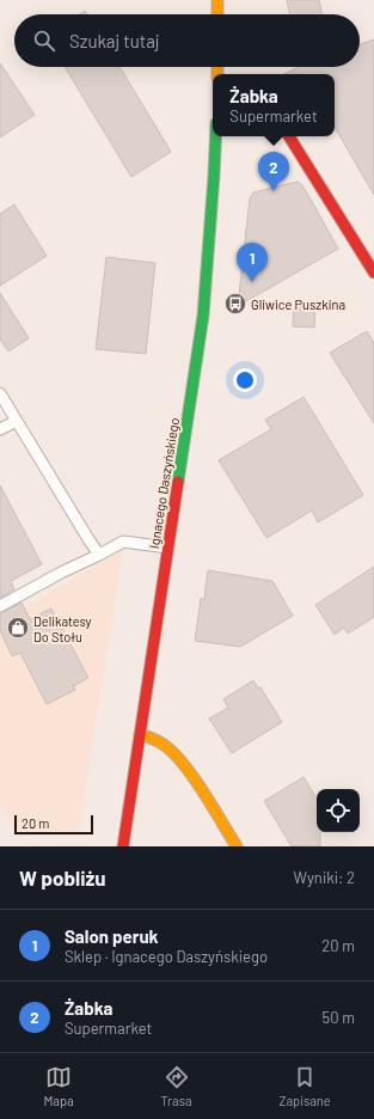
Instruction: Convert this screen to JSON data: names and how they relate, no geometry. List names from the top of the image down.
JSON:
{
  "streets": {
    "street": ["Ignacego Daszyńskiego"]
  },
  "places": {
    "bus stop": ["Gliwice Puszkina"],
    "shop": ["Delikatesy Do Stołu"]
  },
  "scale_bar": "20 m",
  "page": {
    "search": "Szukaj tutaj",
    "popup": ["Żabka", "Supermarket"],
    "pins": ["2", "1"],
    "scale": "20 m",
    "heading": ["W pobliżu", "Wyniki: 2"],
    "list": [
      {
        "mark": "1",
        "name": "Salon peruk",
        "note": "Sklep · Ignacego Daszyńskiego",
        "value": "20 m"
      },
      {
        "mark": "2",
        "name": "Żabka",
        "note": "Supermarket",
        "value": "50 m"
      }
    ],
    "nav": ["Mapa", "Trasa", "Zapisane"]
  }
}
